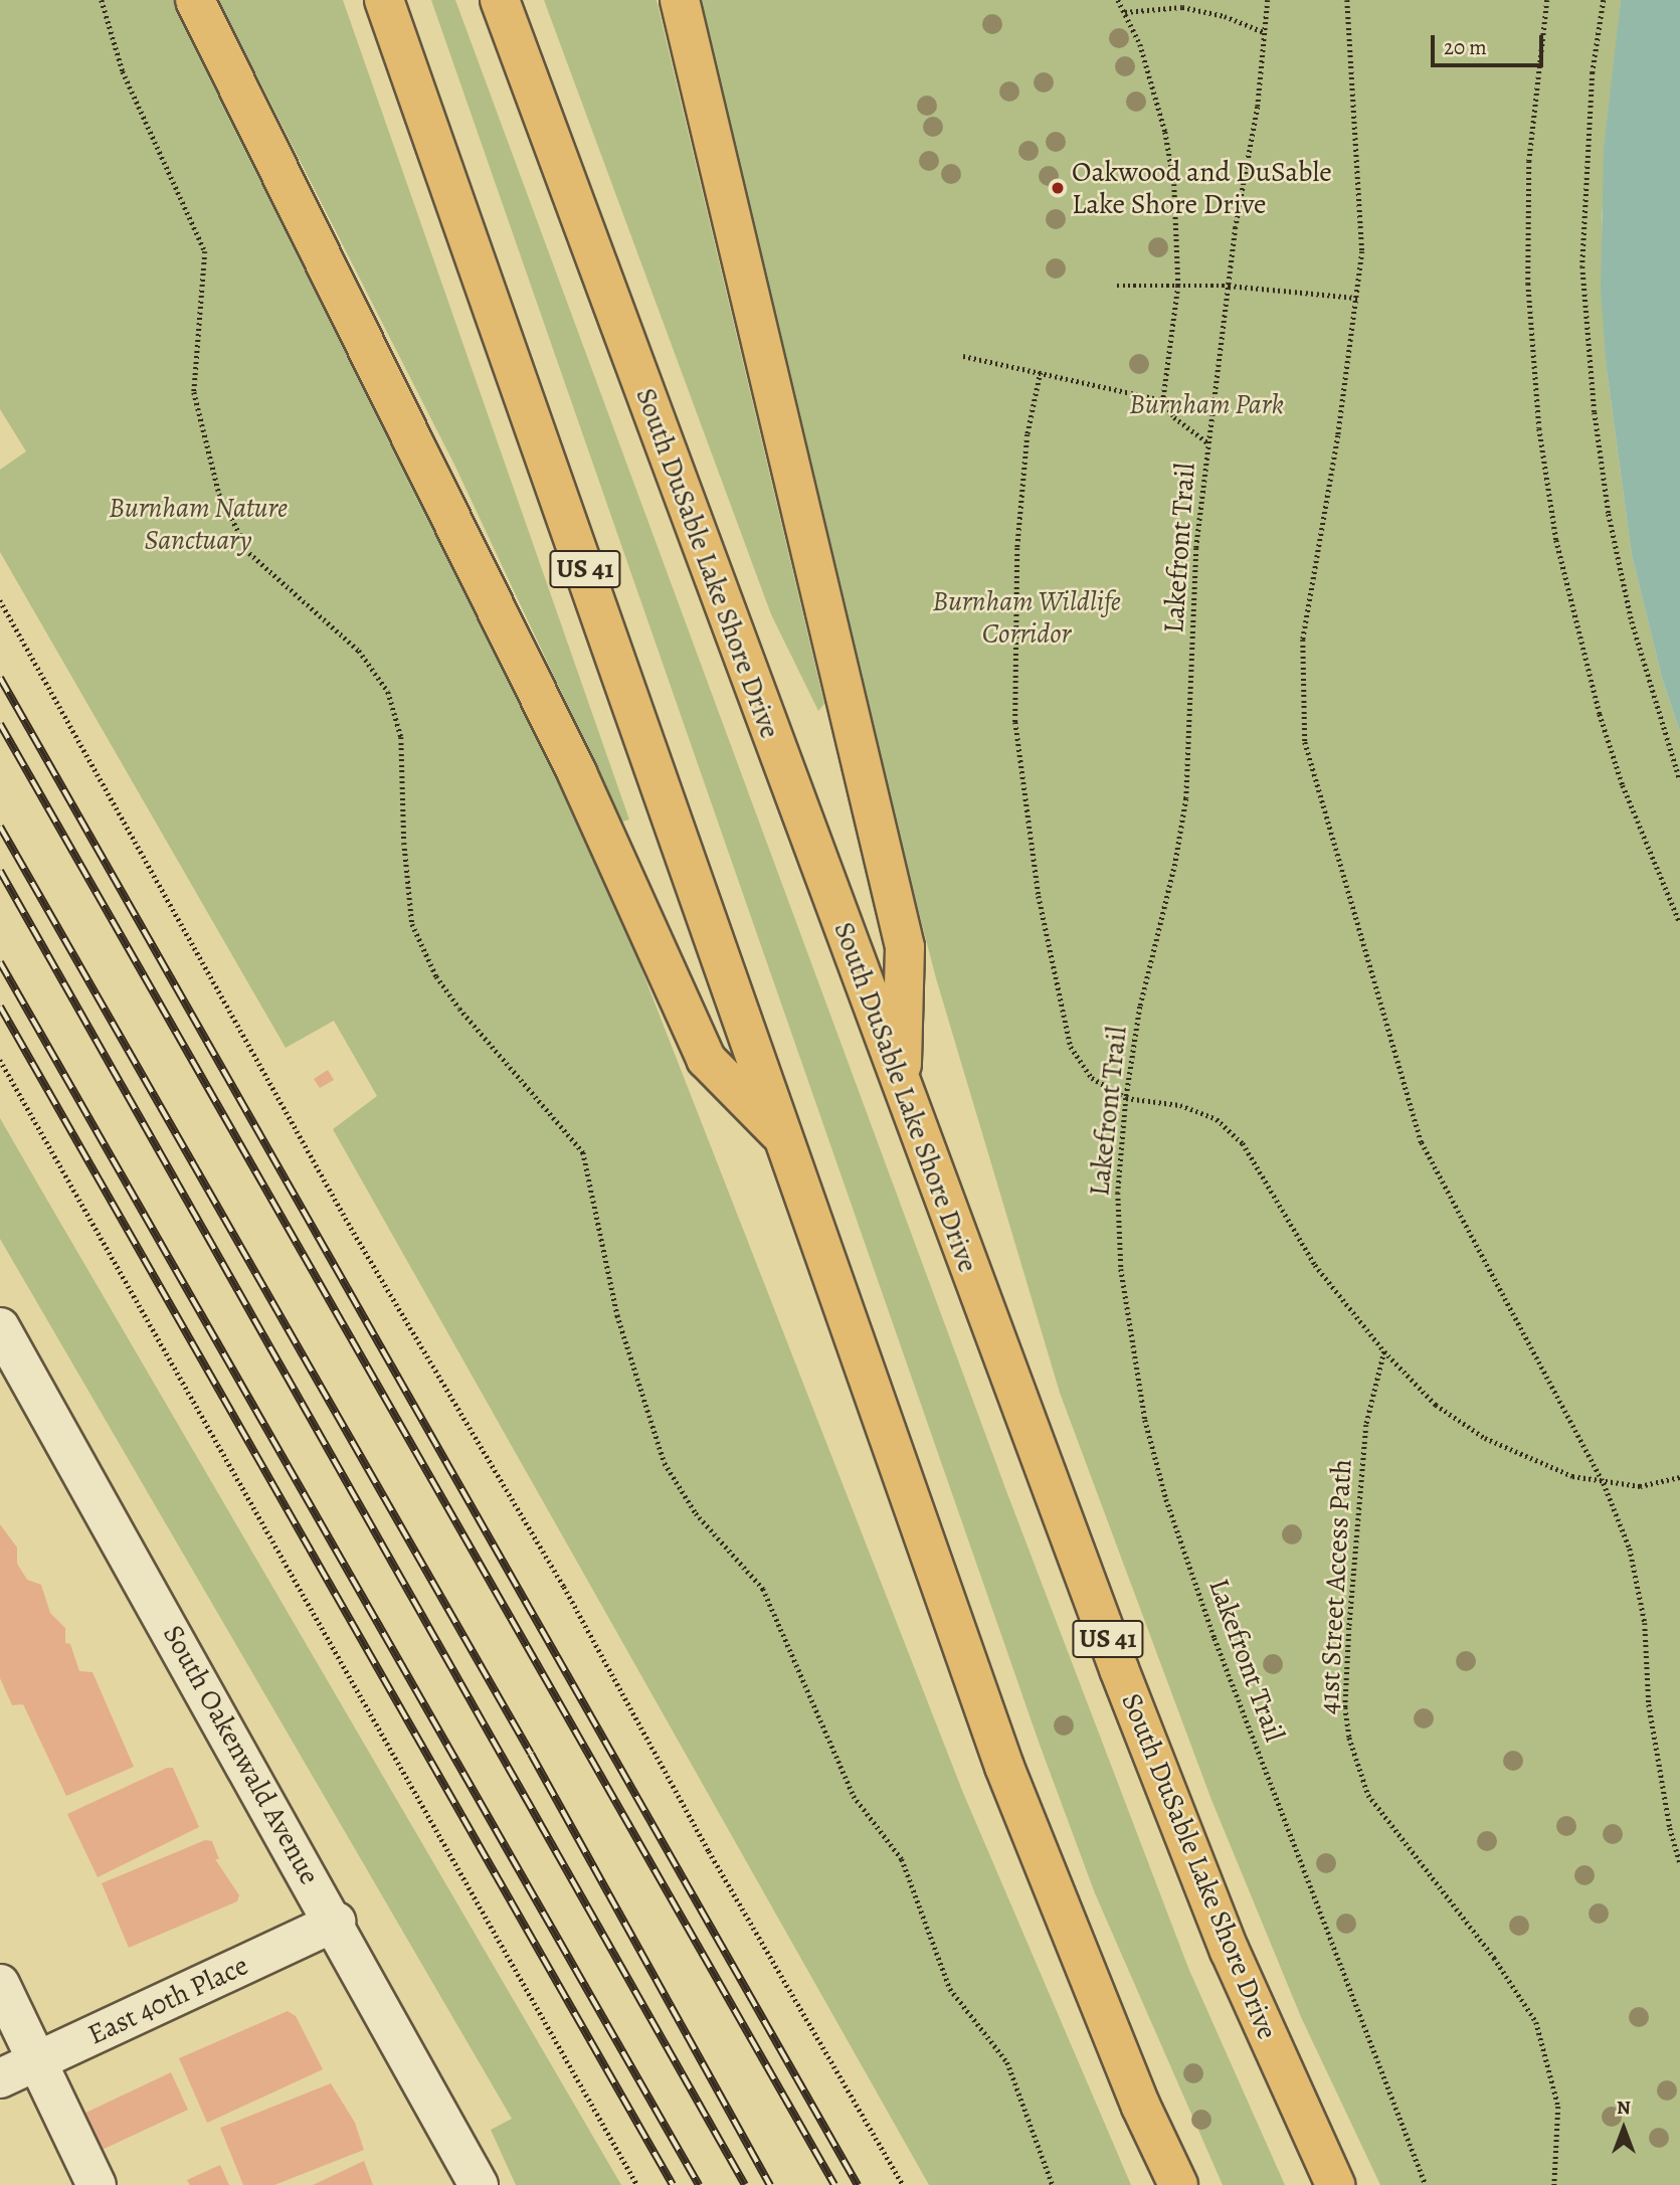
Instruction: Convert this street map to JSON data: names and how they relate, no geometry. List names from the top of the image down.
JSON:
{
  "streets": {
    "highway": ["South DuSable Lake Shore Drive", "US 41"],
    "street": ["South Oakenwald Avenue", "East 40th Place"],
    "path": ["Lakefront Trail", "41st Street Access Path"]
  },
  "crossings": [
    ["South Oakenwald Avenue", "East 40th Place"]
  ],
  "parks": ["Burnham Park", "Burnham Nature Sanctuary", "Burnham Wildlife Corridor"],
  "places": ["Oakwood and DuSable Lake Shore Drive"],
  "scale_bar": "20 m",
  "north": "top"
}
